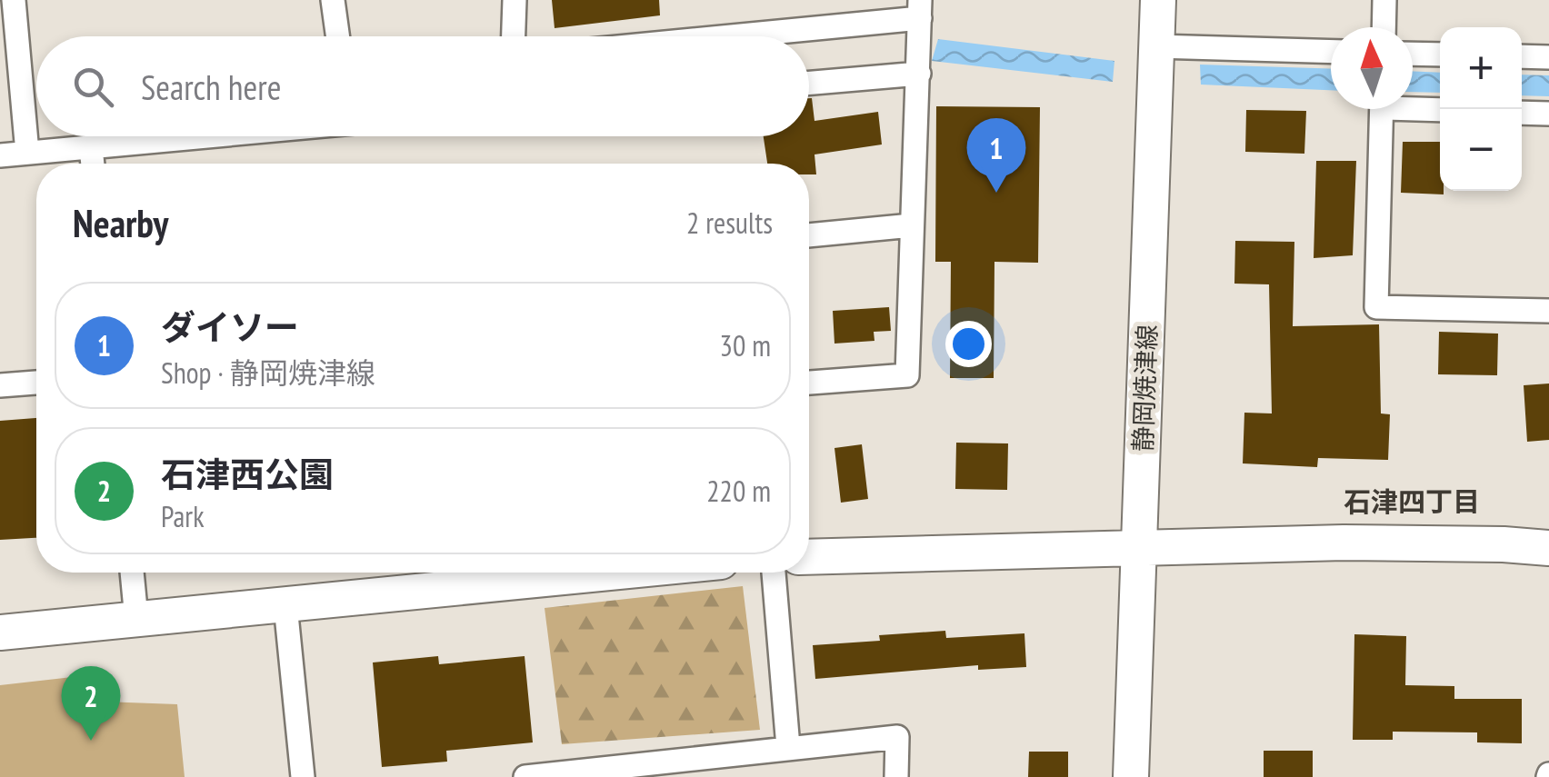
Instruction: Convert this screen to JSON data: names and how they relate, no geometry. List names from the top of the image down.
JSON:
{
  "streets": {
    "street": ["静岡焼津線"]
  },
  "districts": ["石津四丁目"],
  "north": "top",
  "page": {
    "map_buttons": ["+", "−"],
    "search": "Search here",
    "pins": ["1", "2"],
    "heading": ["Nearby", "2 results"],
    "list": [
      {
        "mark": "1",
        "name": "ダイソー",
        "note": "Shop · 静岡焼津線",
        "value": "30 m"
      },
      {
        "mark": "2",
        "name": "石津西公園",
        "note": "Park",
        "value": "220 m"
      }
    ]
  }
}
